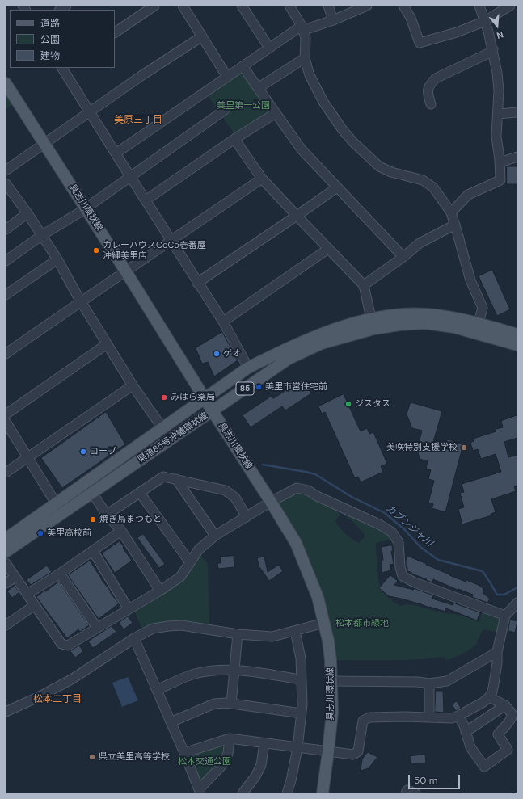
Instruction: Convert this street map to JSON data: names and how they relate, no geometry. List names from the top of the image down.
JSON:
{
  "streets": {
    "main road": ["具志川環状線", "85", "県道85号沖縄環状線"]
  },
  "crossings": [
    ["具志川環状線", "県道85号沖縄環状線"]
  ],
  "districts": ["美原三丁目", "松本二丁目"],
  "water": ["カブンジャ川"],
  "parks": ["美里第一公園", "松本都市緑地", "松本交通公園"],
  "places": [
    "カレーハウスCoCo壱番屋 沖縄美里店",
    "ゲオ",
    "美里市営住宅前",
    "みはら薬局",
    "ジスタス",
    "美咲特別支援学校",
    "コープ",
    "焼き鳥まつもと",
    "美里高校前",
    "県立美里高等学校"
  ],
  "legend": ["道路", "公園", "建物"],
  "scale_bar": "50 m",
  "north": "bottom"
}
